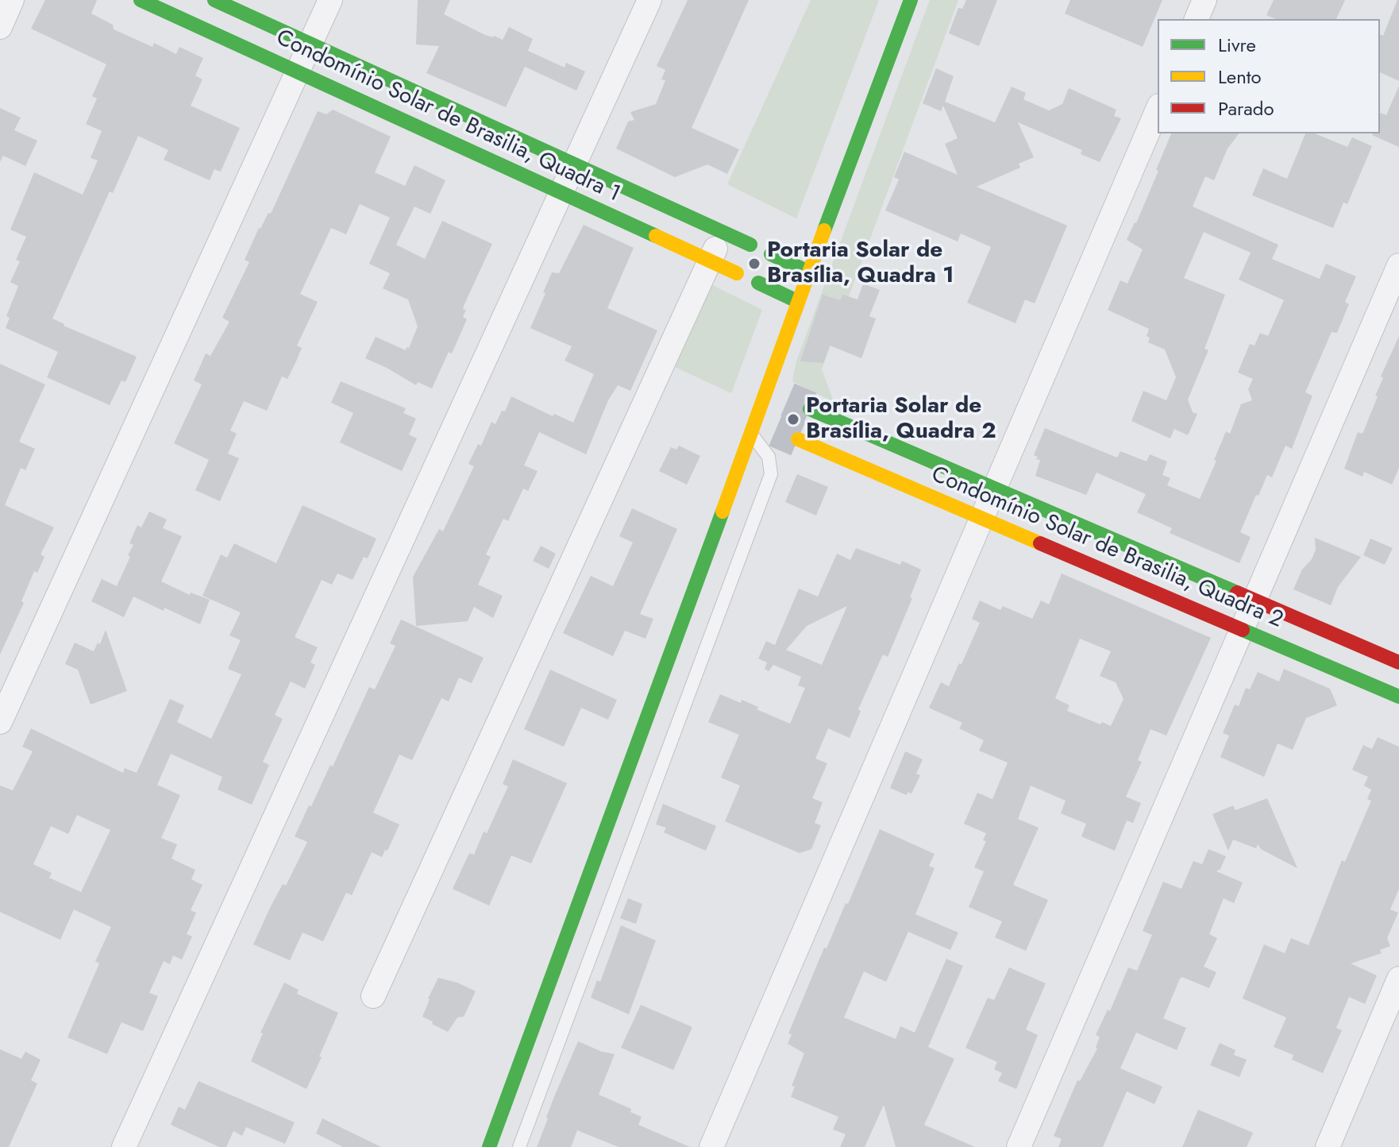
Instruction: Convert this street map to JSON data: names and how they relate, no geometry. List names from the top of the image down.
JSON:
{
  "streets": {
    "street": ["Condomínio Solar de Brasilia, Quadra 1", "Condomínio Solar de Brasilia, Quadra 2"]
  },
  "places": ["Portaria Solar de Brasília, Quadra 1", "Portaria Solar de Brasília, Quadra 2"],
  "legend": ["Livre", "Lento", "Parado"]
}
